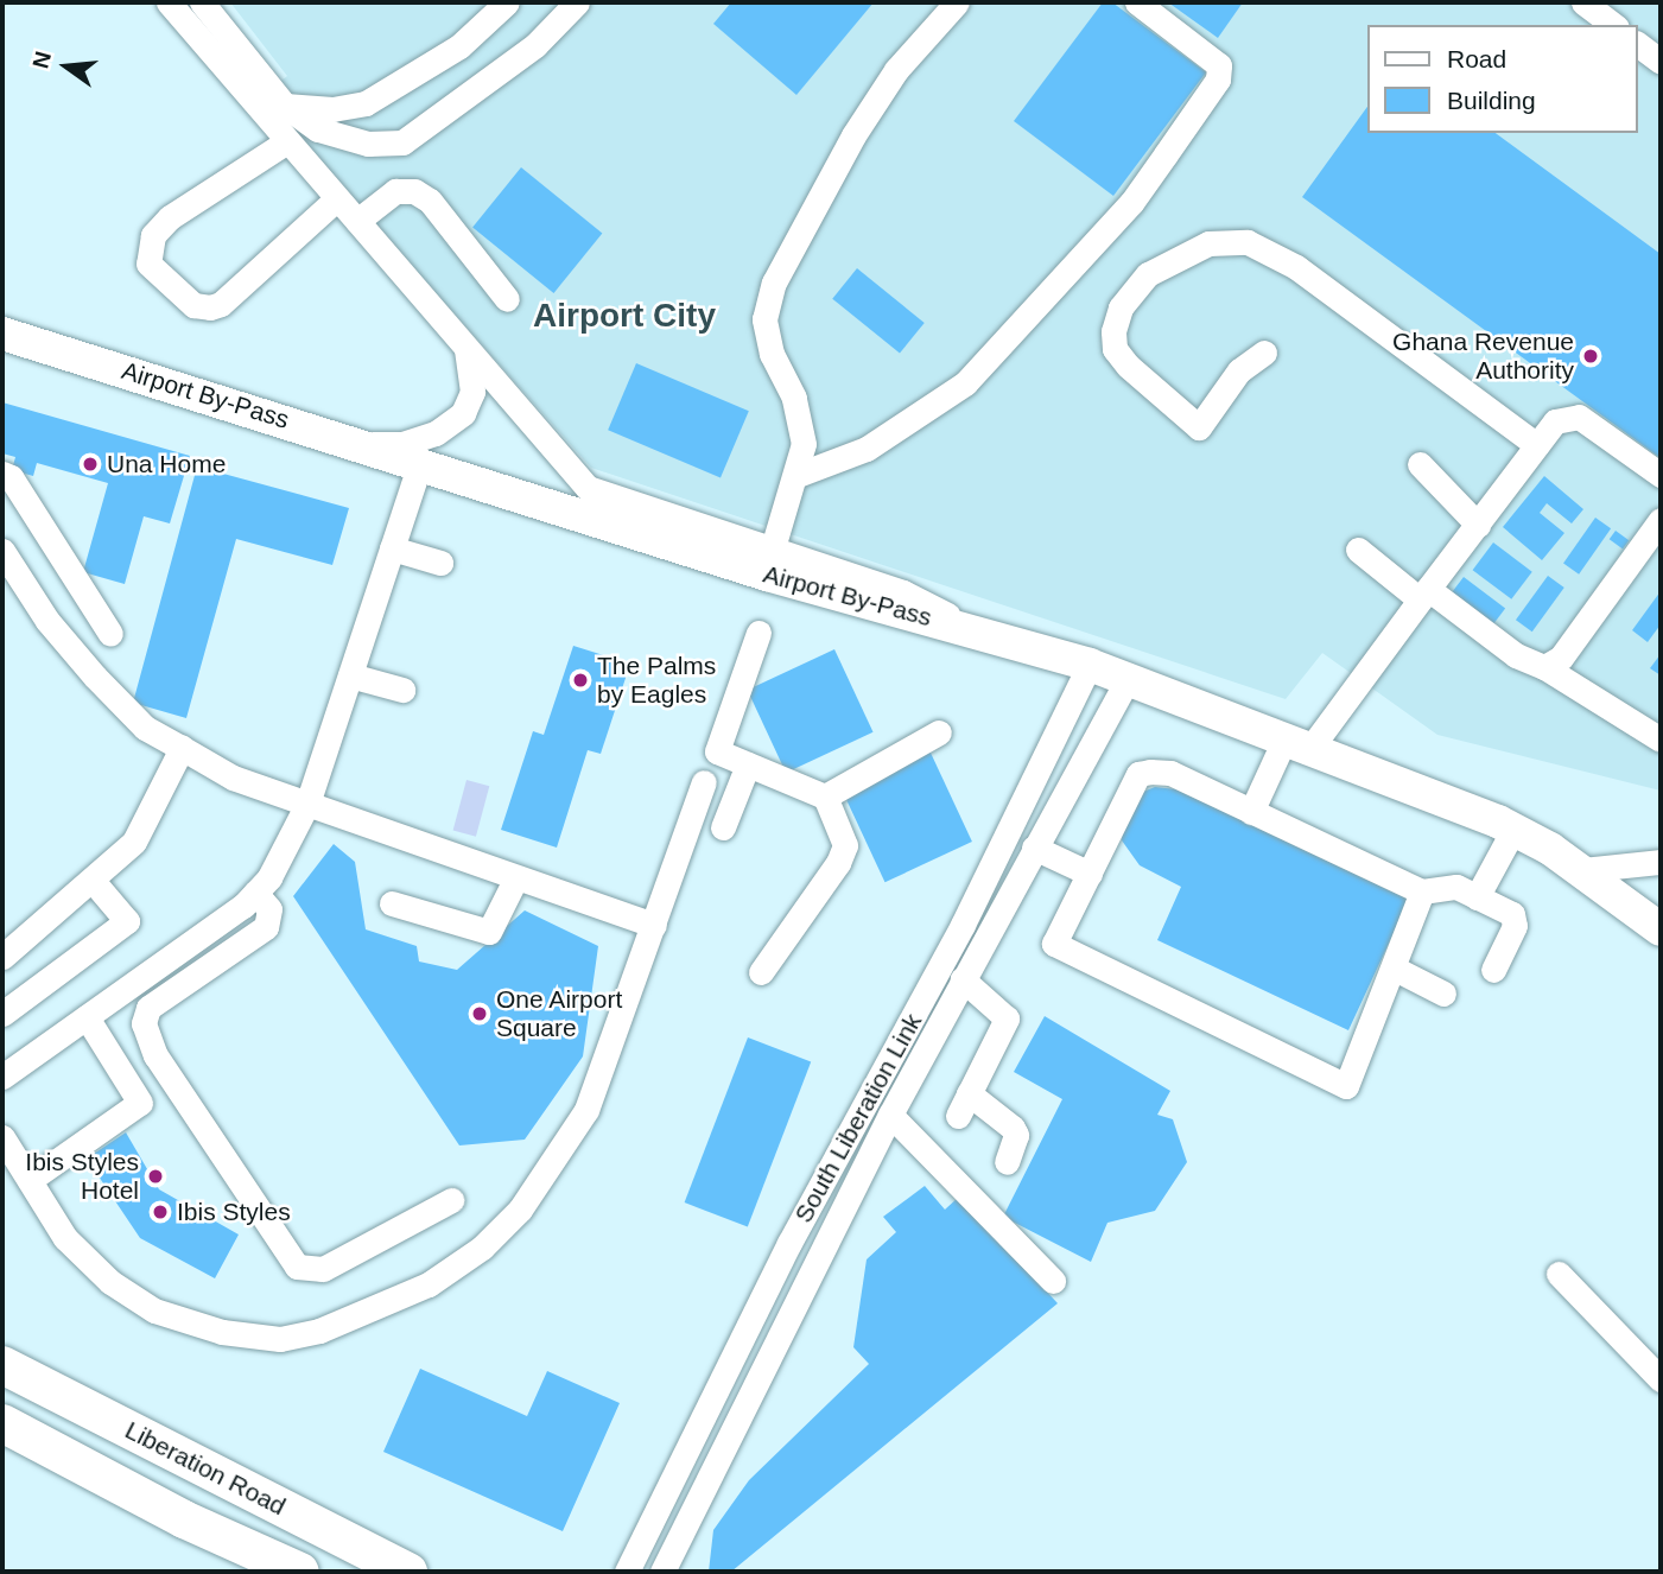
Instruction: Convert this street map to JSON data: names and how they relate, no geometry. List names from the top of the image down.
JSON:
{
  "streets": {
    "highway": ["Liberation Road"],
    "main road": ["Airport By-Pass"],
    "street": ["South Liberation Link"]
  },
  "crossings": [
    ["Airport By-Pass", "South Liberation Link"]
  ],
  "districts": ["Airport City"],
  "places": [
    "Ghana Revenue Authority",
    "Una Home",
    "The Palms by Eagles",
    "One Airport Square",
    "Ibis Styles Hotel",
    "Ibis Styles"
  ],
  "legend": ["Road", "Building"],
  "north": "left"
}
